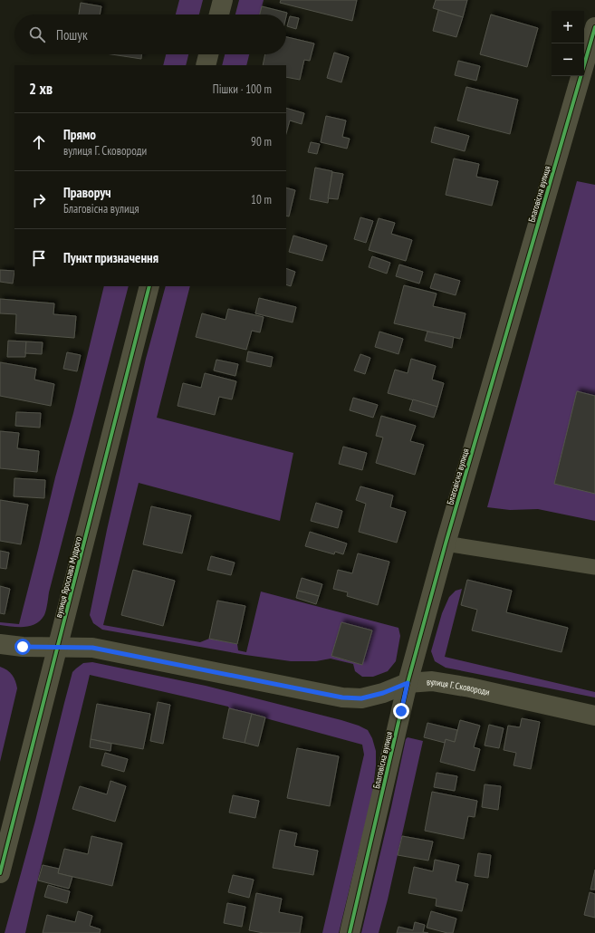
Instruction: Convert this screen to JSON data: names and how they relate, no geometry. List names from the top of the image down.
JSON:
{
  "streets": {
    "street": ["Благовісна вулиця", "вулиця Ярослава Мудрого", "вулиця Г. Сковороди"]
  },
  "crossings": [
    ["Благовісна вулиця", "вулиця Г. Сковороди"],
    ["вулиця Ярослава Мудрого", "вулиця Г. Сковороди"]
  ],
  "page": {
    "map_buttons": ["+", "−"],
    "search": "Пошук",
    "heading": ["2 хв", "Пішки · 100 m"],
    "list": [
      ["Прямо", "вулиця Г. Сковороди", "90 m"],
      ["Праворуч", "Благовісна вулиця", "10 m"],
      "Пункт призначення"
    ]
  }
}
